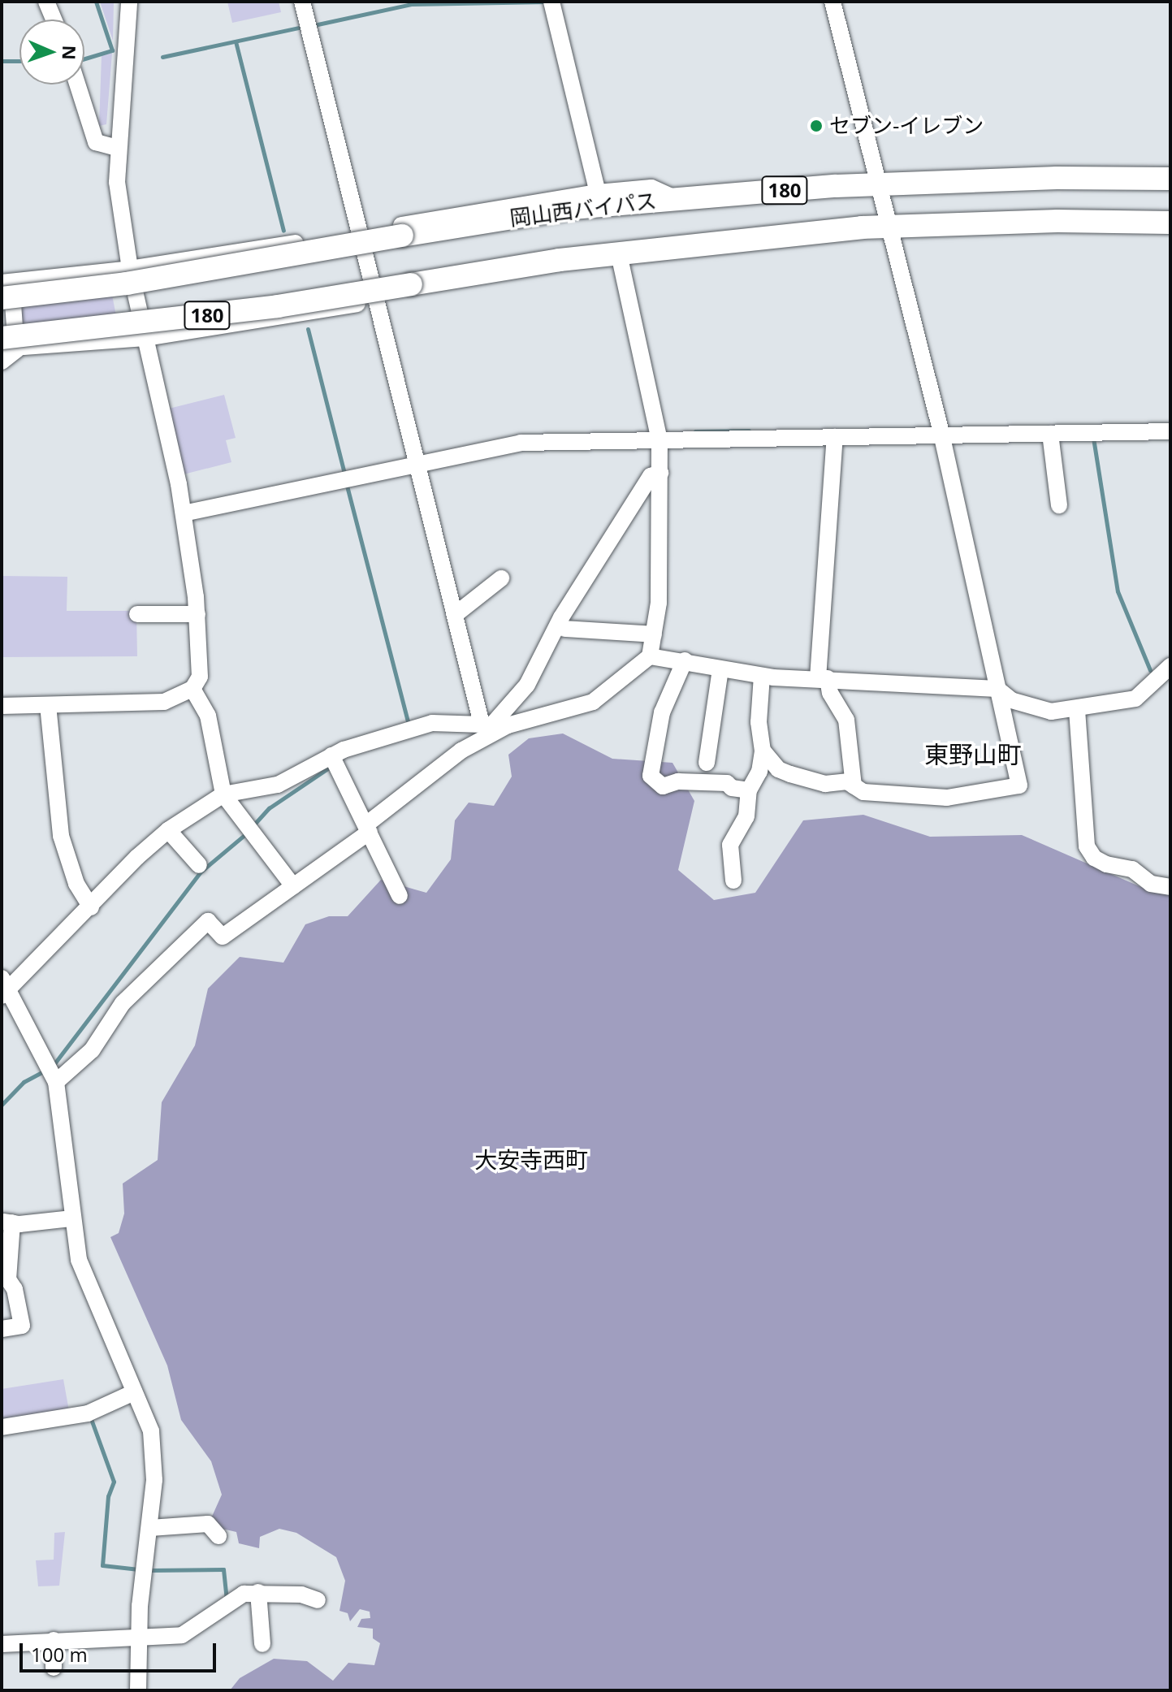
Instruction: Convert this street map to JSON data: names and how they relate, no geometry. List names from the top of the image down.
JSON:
{
  "streets": {
    "highway": ["180", "岡山西バイパス"]
  },
  "districts": ["東野山町", "大安寺西町"],
  "places": ["セブン-イレブン"],
  "scale_bar": "100 m",
  "north": "right"
}
